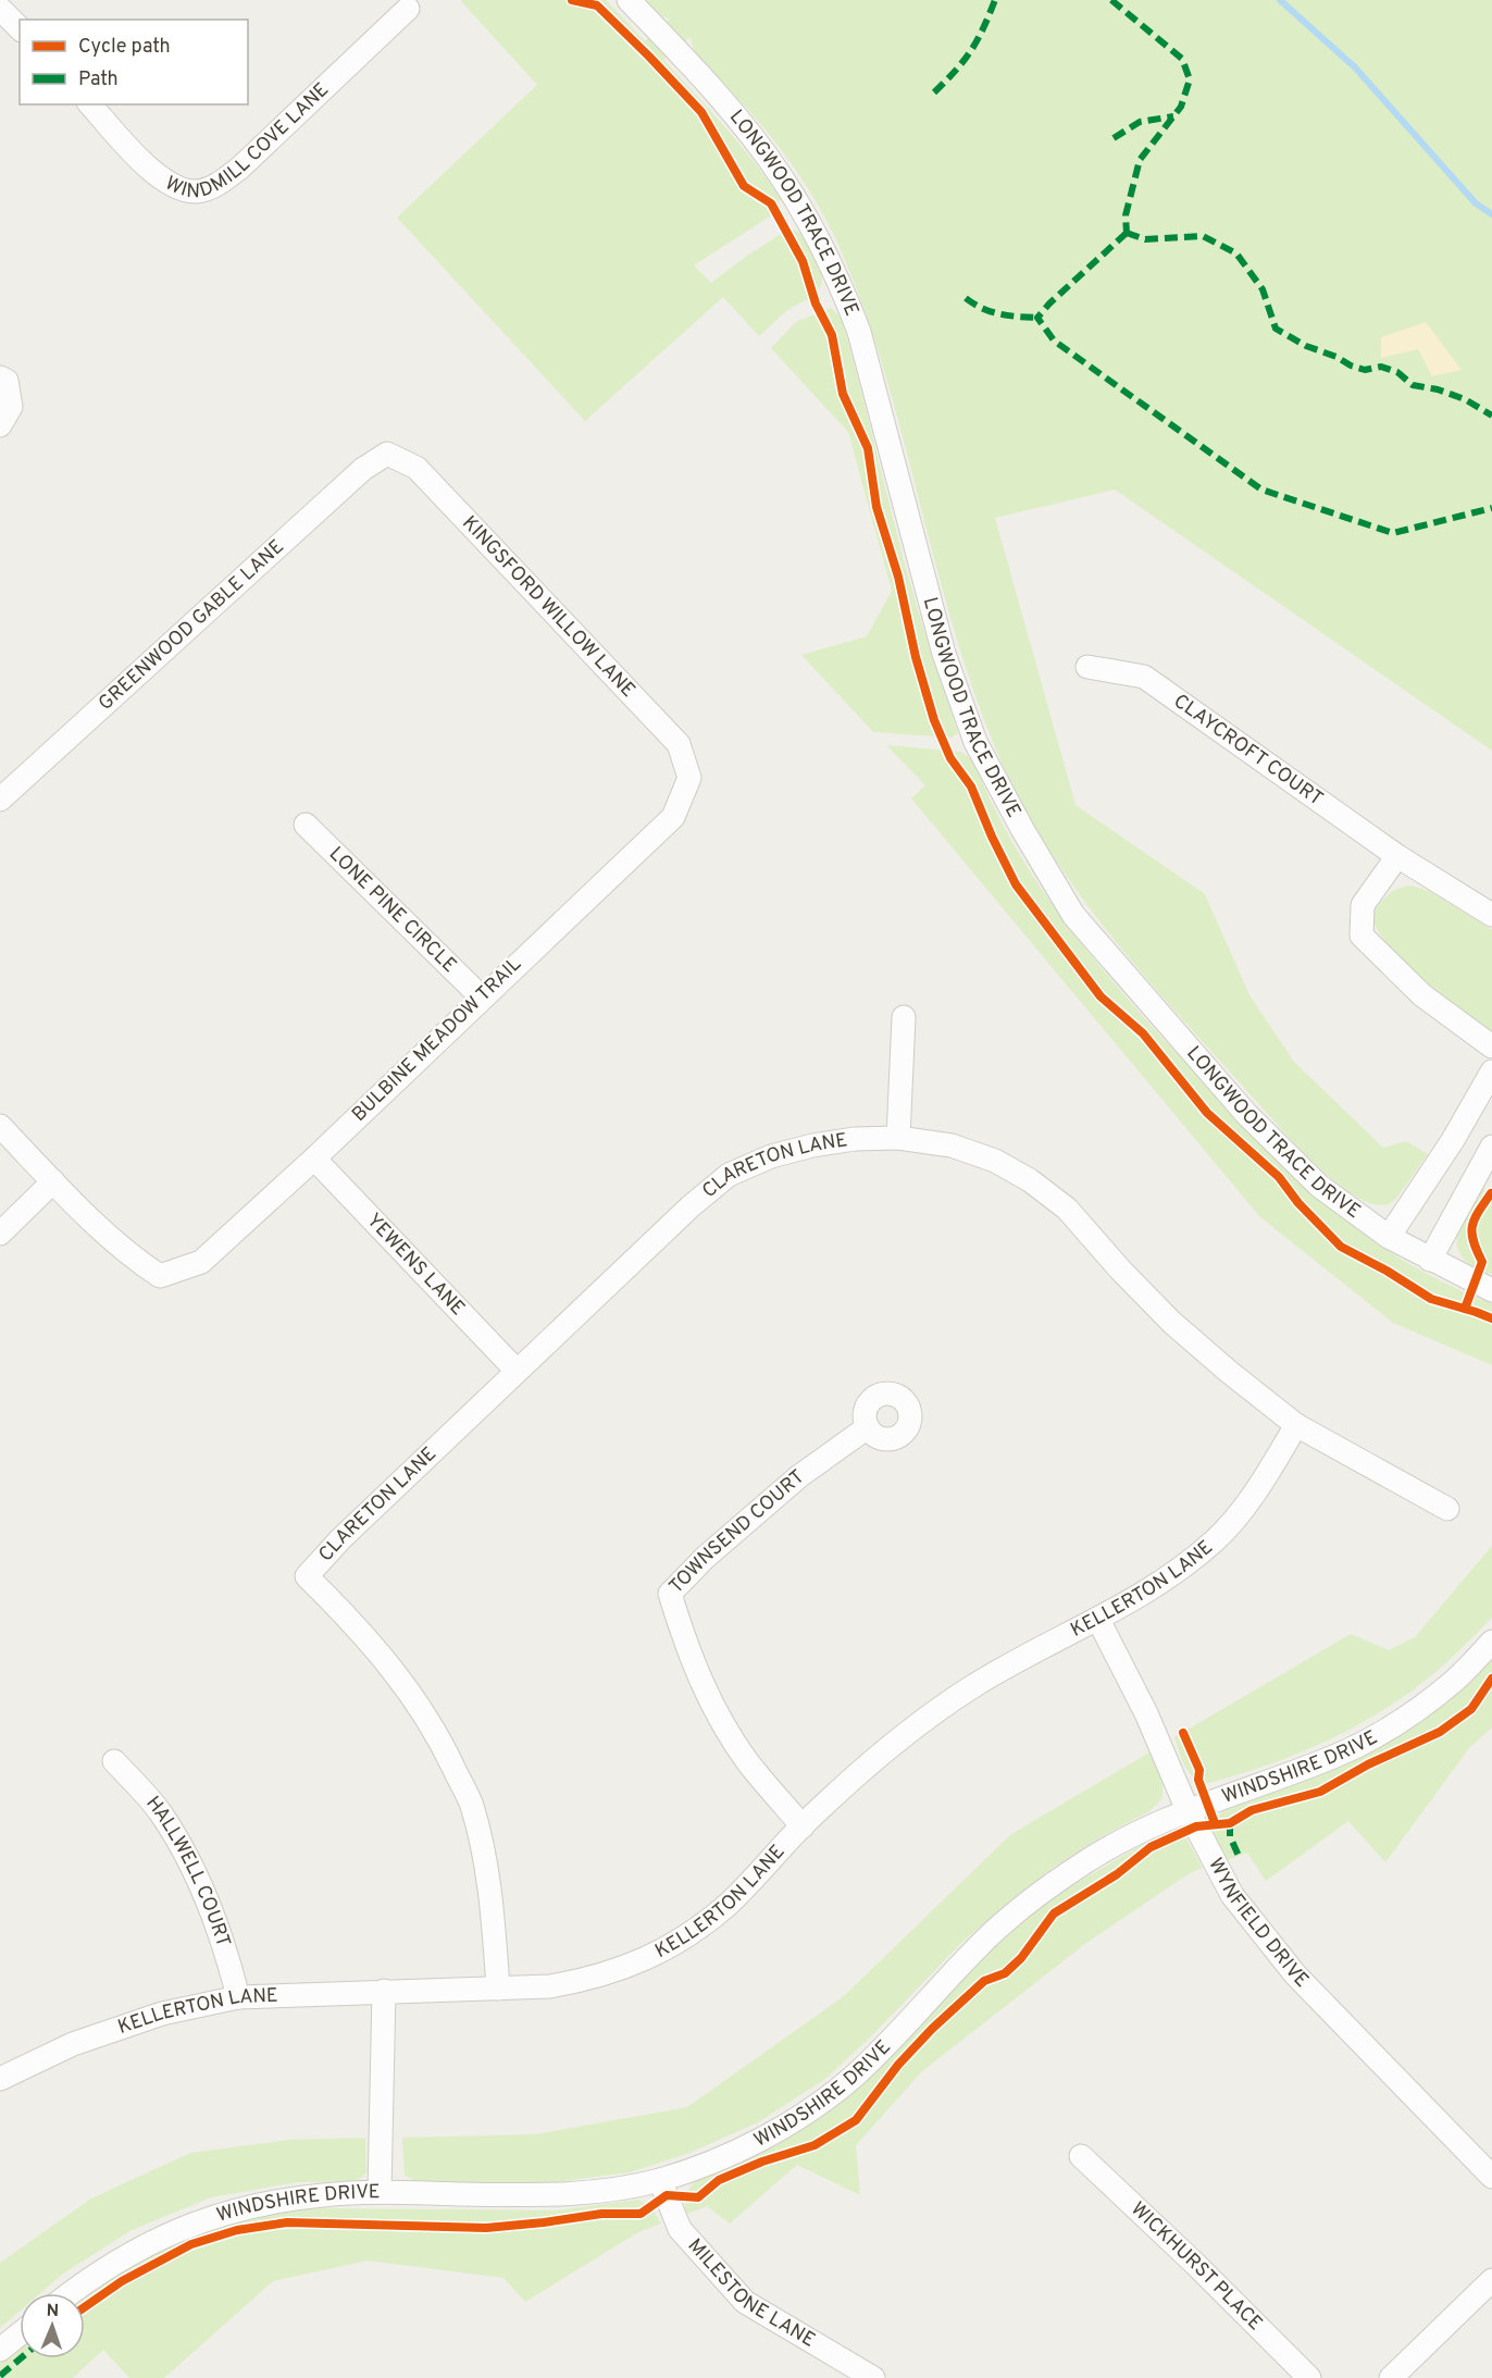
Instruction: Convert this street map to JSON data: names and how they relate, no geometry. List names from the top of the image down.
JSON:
{
  "streets": {
    "street": [
      "WINDMILL COVE LANE",
      "LONGWOOD TRACE DRIVE",
      "KINGSFORD WILLOW LANE",
      "GREENWOOD GABLE LANE",
      "CLAYCROFT COURT",
      "LONE PINE CIRCLE",
      "BULBINE MEADOW TRAIL",
      "CLARETON LANE",
      "YEWENS LANE",
      "TOWNSEND COURT",
      "KELLERTON LANE",
      "WINDSHIRE DRIVE",
      "HALLWELL COURT",
      "WYNFIELD DRIVE",
      "WICKHURST PLACE",
      "MILESTONE LANE"
    ]
  },
  "crossings": [
    ["KINGSFORD WILLOW LANE", "GREENWOOD GABLE LANE"],
    ["KINGSFORD WILLOW LANE", "BULBINE MEADOW TRAIL"],
    ["LONE PINE CIRCLE", "BULBINE MEADOW TRAIL"],
    ["BULBINE MEADOW TRAIL", "YEWENS LANE"],
    ["CLARETON LANE", "YEWENS LANE"],
    ["CLARETON LANE", "KELLERTON LANE"],
    ["TOWNSEND COURT", "KELLERTON LANE"],
    ["KELLERTON LANE", "HALLWELL COURT"],
    ["KELLERTON LANE", "WYNFIELD DRIVE"],
    ["WINDSHIRE DRIVE", "WYNFIELD DRIVE"],
    ["WINDSHIRE DRIVE", "MILESTONE LANE"]
  ],
  "legend": ["Cycle path", "Path"],
  "north": "top"
}
